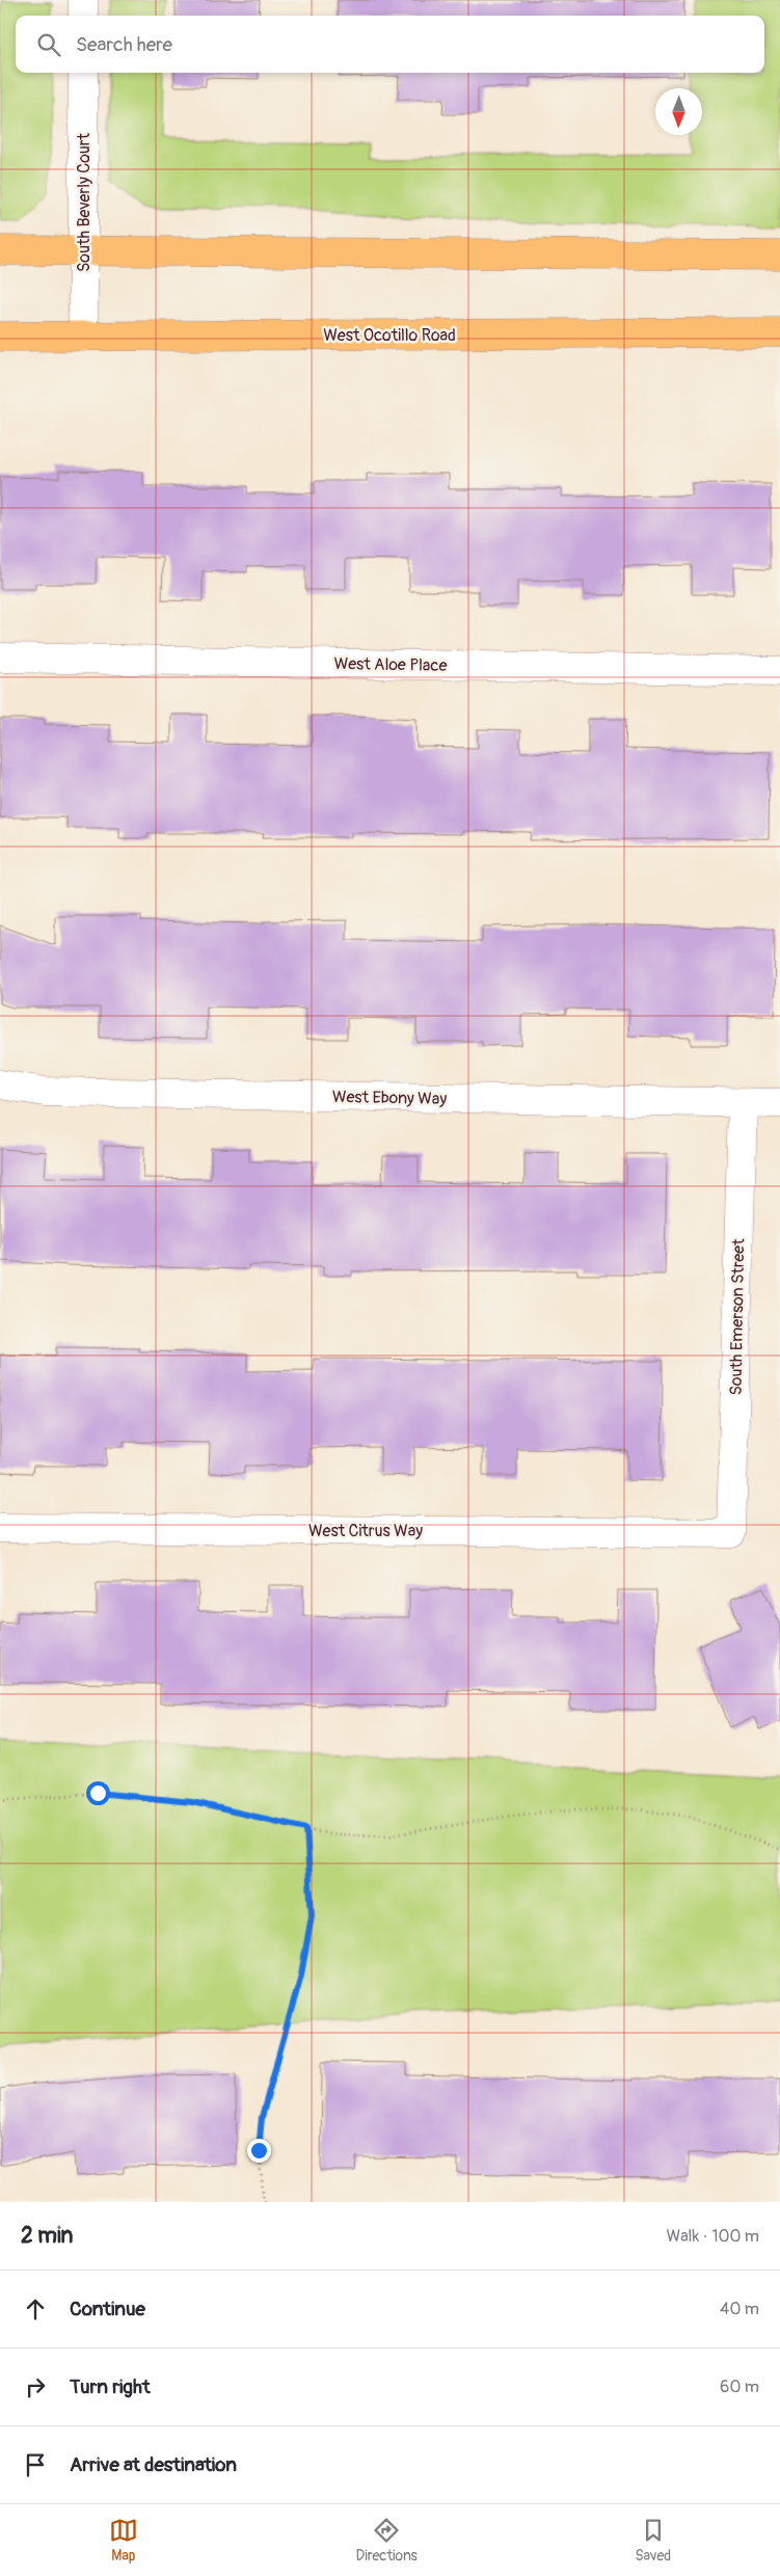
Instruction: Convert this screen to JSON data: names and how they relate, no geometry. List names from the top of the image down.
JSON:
{
  "streets": {
    "main road": ["West Ocotillo Road"],
    "street": [
      "South Beverly Court",
      "West Aloe Place",
      "West Ebony Way",
      "South Emerson Street",
      "West Citrus Way"
    ]
  },
  "crossings": [
    ["South Beverly Court", "West Ocotillo Road"],
    ["West Ebony Way", "South Emerson Street"],
    ["South Emerson Street", "West Citrus Way"]
  ],
  "north": "bottom",
  "page": {
    "search": "Search here",
    "heading": ["2 min", "Walk · 100 m"],
    "list": [
      ["Continue", "40 m"],
      ["Turn right", "60 m"],
      "Arrive at destination"
    ],
    "nav": ["Map", "Directions", "Saved"]
  }
}
